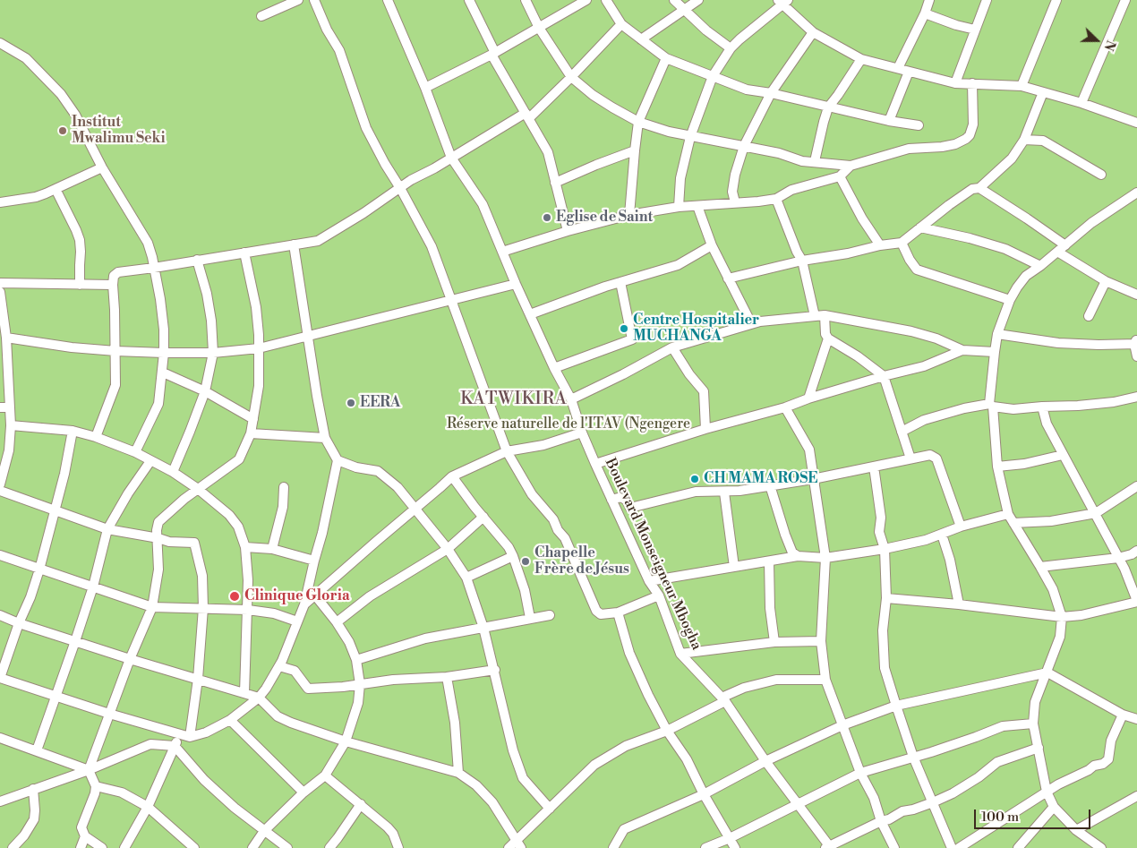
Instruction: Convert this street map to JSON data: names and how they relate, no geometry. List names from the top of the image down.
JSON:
{
  "streets": {
    "street": ["Boulevard Monseigneur Mbogha"]
  },
  "districts": ["KATWIKIRA"],
  "parks": ["Réserve naturelle de l'ITAV (Ngengere"],
  "places": [
    "Institut Mwalimu Seki",
    "Eglise de Saint",
    "Centre Hospitalier MUCHANGA",
    "EERA",
    "CH MAMA ROSE",
    "Chapelle Frère de Jésus",
    "Clinique Gloria"
  ],
  "scale_bar": "100 m",
  "north": "right"
}
